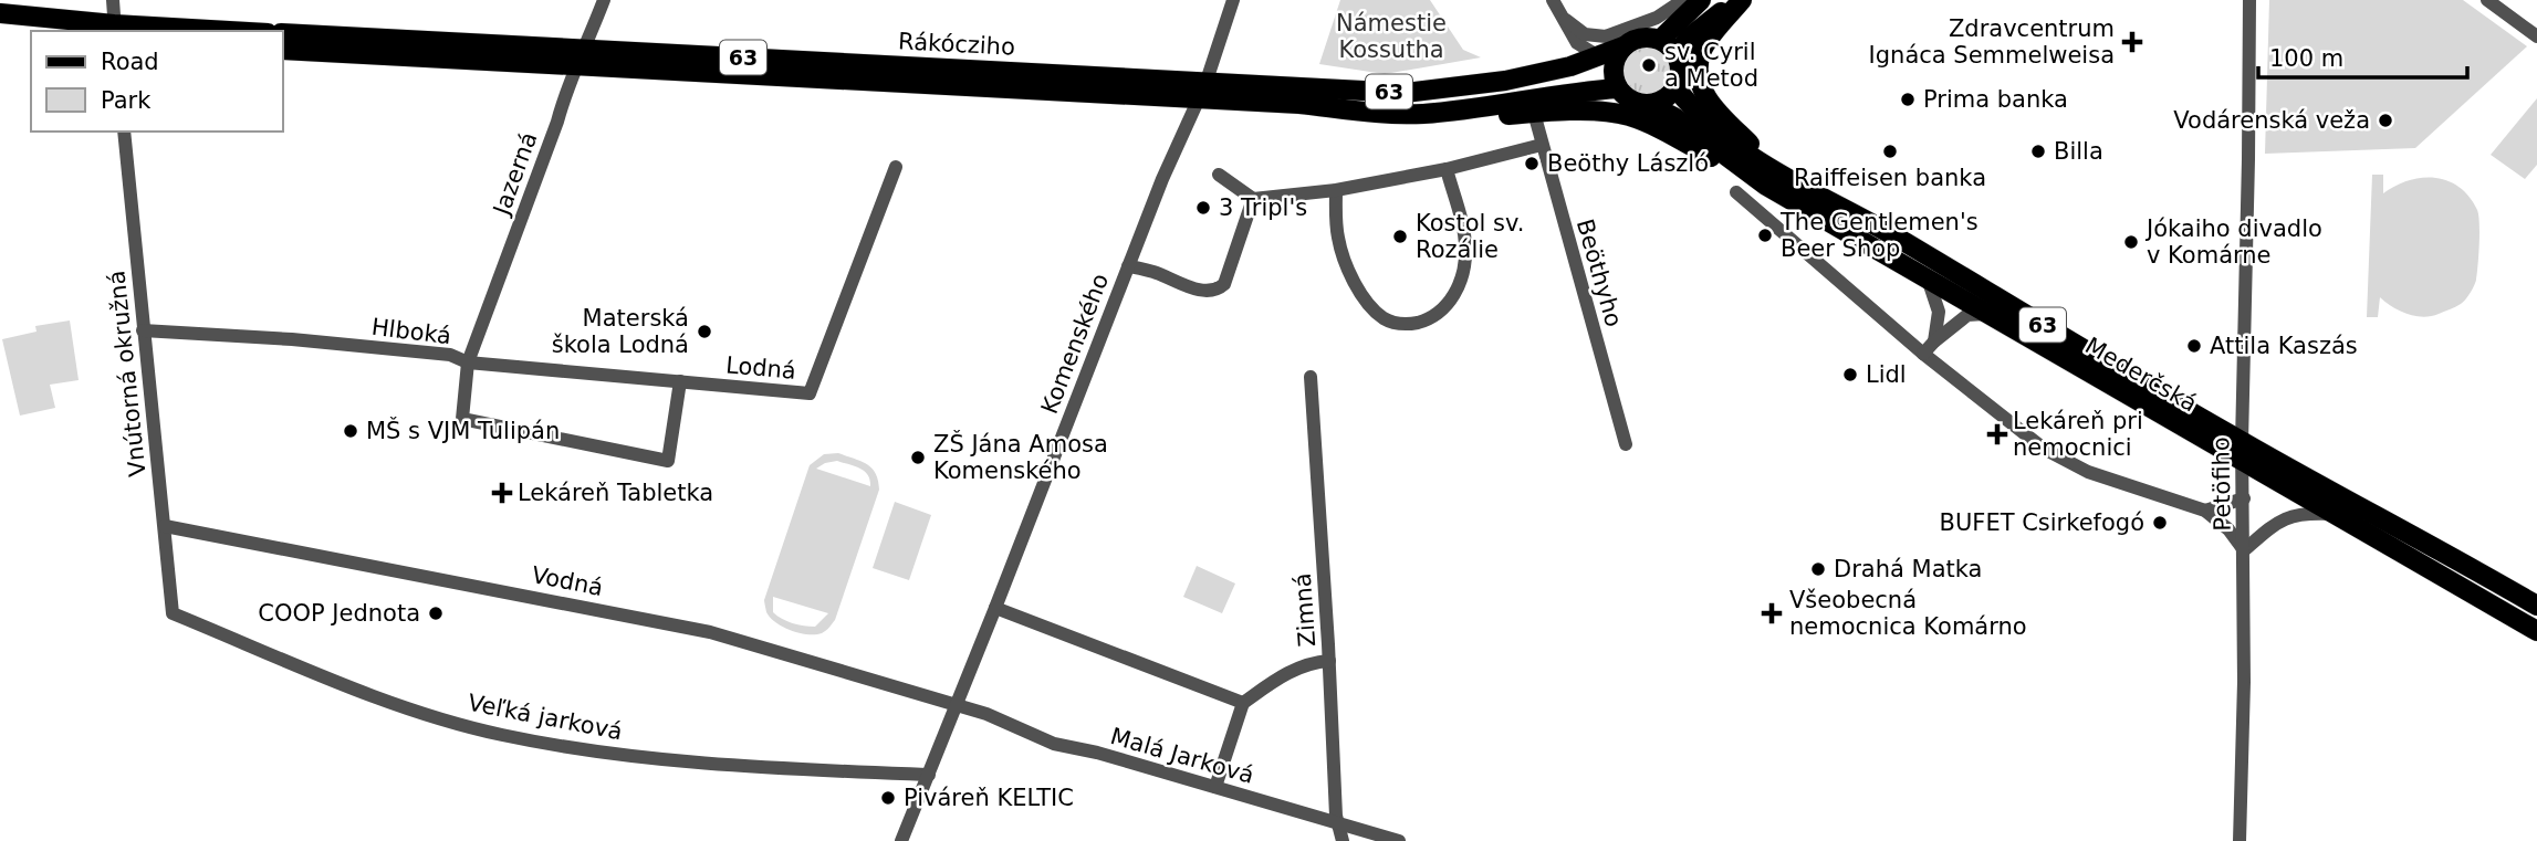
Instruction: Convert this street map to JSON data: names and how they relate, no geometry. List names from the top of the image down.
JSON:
{
  "streets": {
    "main road": ["Rákócziho", "63", "Mederčská"],
    "street": [
      "Jazerná",
      "Beöthyho",
      "Hlboká",
      "Komenského",
      "Lodná",
      "Vnútorná okružná",
      "Petöfiho",
      "Vodná",
      "Zimná",
      "Veľká jarková",
      "Malá Jarková"
    ]
  },
  "crossings": [
    ["Rákócziho", "63"],
    ["Rákócziho", "Jazerná"],
    ["Rákócziho", "Komenského"],
    ["Rákócziho", "Mederčská"],
    ["63", "Beöthyho"],
    ["63", "Mederčská"],
    ["Jazerná", "Hlboká"],
    ["Jazerná", "Lodná"],
    ["Hlboká", "Lodná"],
    ["Hlboká", "Vnútorná okružná"],
    ["Komenského", "Vodná"],
    ["Komenského", "Veľká jarková"],
    ["Komenského", "Malá Jarková"],
    ["Vnútorná okružná", "Vodná"],
    ["Vnútorná okružná", "Veľká jarková"],
    ["Mederčská", "Petöfiho"],
    ["Vodná", "Malá Jarková"],
    ["Zimná", "Malá Jarková"]
  ],
  "parks": ["Námestie Kossutha"],
  "places": {
    "health": [
      "Zdravcentrum Ignáca Semmelweisa",
      "Lekáreň pri nemocnici",
      "Lekáreň Tabletka",
      "Všeobecná nemocnica Komárno"
    ],
    "other": [
      "sv. Cyril a Metod",
      "Prima banka",
      "Vodárenská veža",
      "Raiffeisen banka",
      "Billa",
      "Beöthy László",
      "3 Tripl's",
      "The Gentlemen's Beer Shop",
      "Kostol sv. Rozálie",
      "Jókaiho divadlo v Komárne",
      "Materská škola Lodná",
      "Attila Kaszás",
      "Lidl",
      "MŠ s VJM Tulipán",
      "ZŠ Jána Amosa Komenského",
      "BUFET Csirkefogó",
      "Drahá Matka",
      "COOP Jednota",
      "Piváreň KELTIC"
    ]
  },
  "legend": ["Road", "Park"],
  "scale_bar": "100 m"
}
